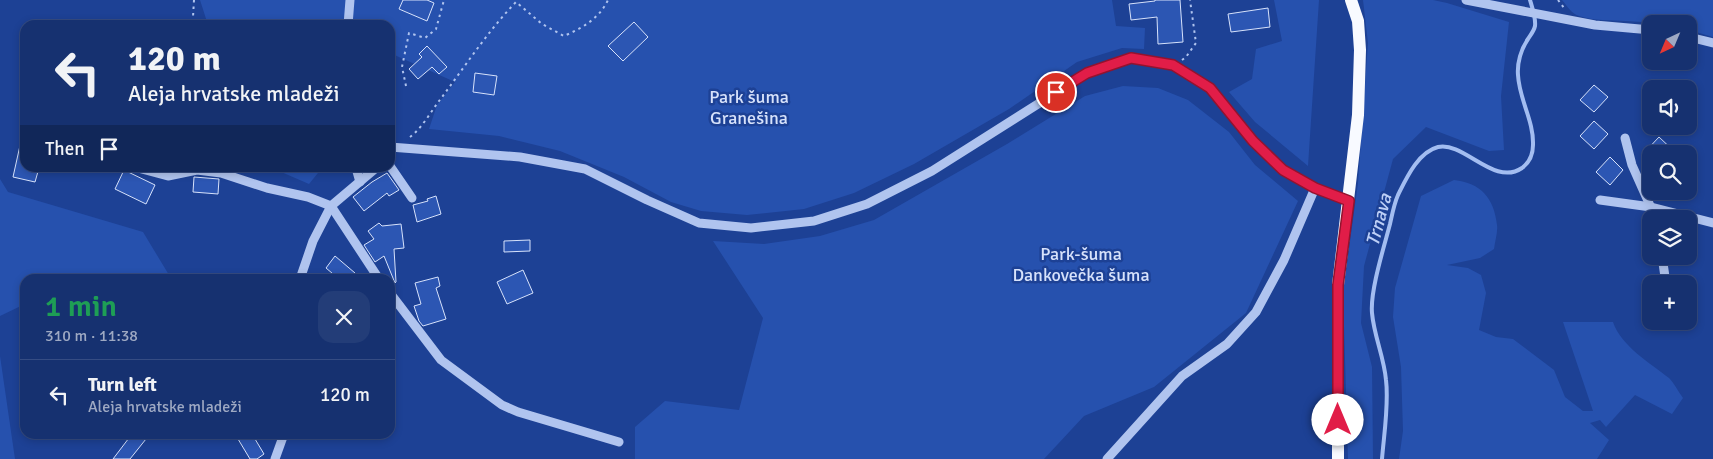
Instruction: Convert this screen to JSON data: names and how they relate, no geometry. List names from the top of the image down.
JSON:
{
  "water": ["Trnava"],
  "parks": ["Park šuma Granešina", "Park-šuma Dankovečka šuma"],
  "north": "bottom left",
  "page": {
    "map_buttons": "+",
    "turn": ["120 m", "Aleja hrvatske mladeži"],
    "then": "Then",
    "heading": ["1 min", "310 m · 11:38"],
    "list": [
      {
        "name": "Turn left",
        "note": "Aleja hrvatske mladeži",
        "value": "120 m"
      }
    ]
  }
}
